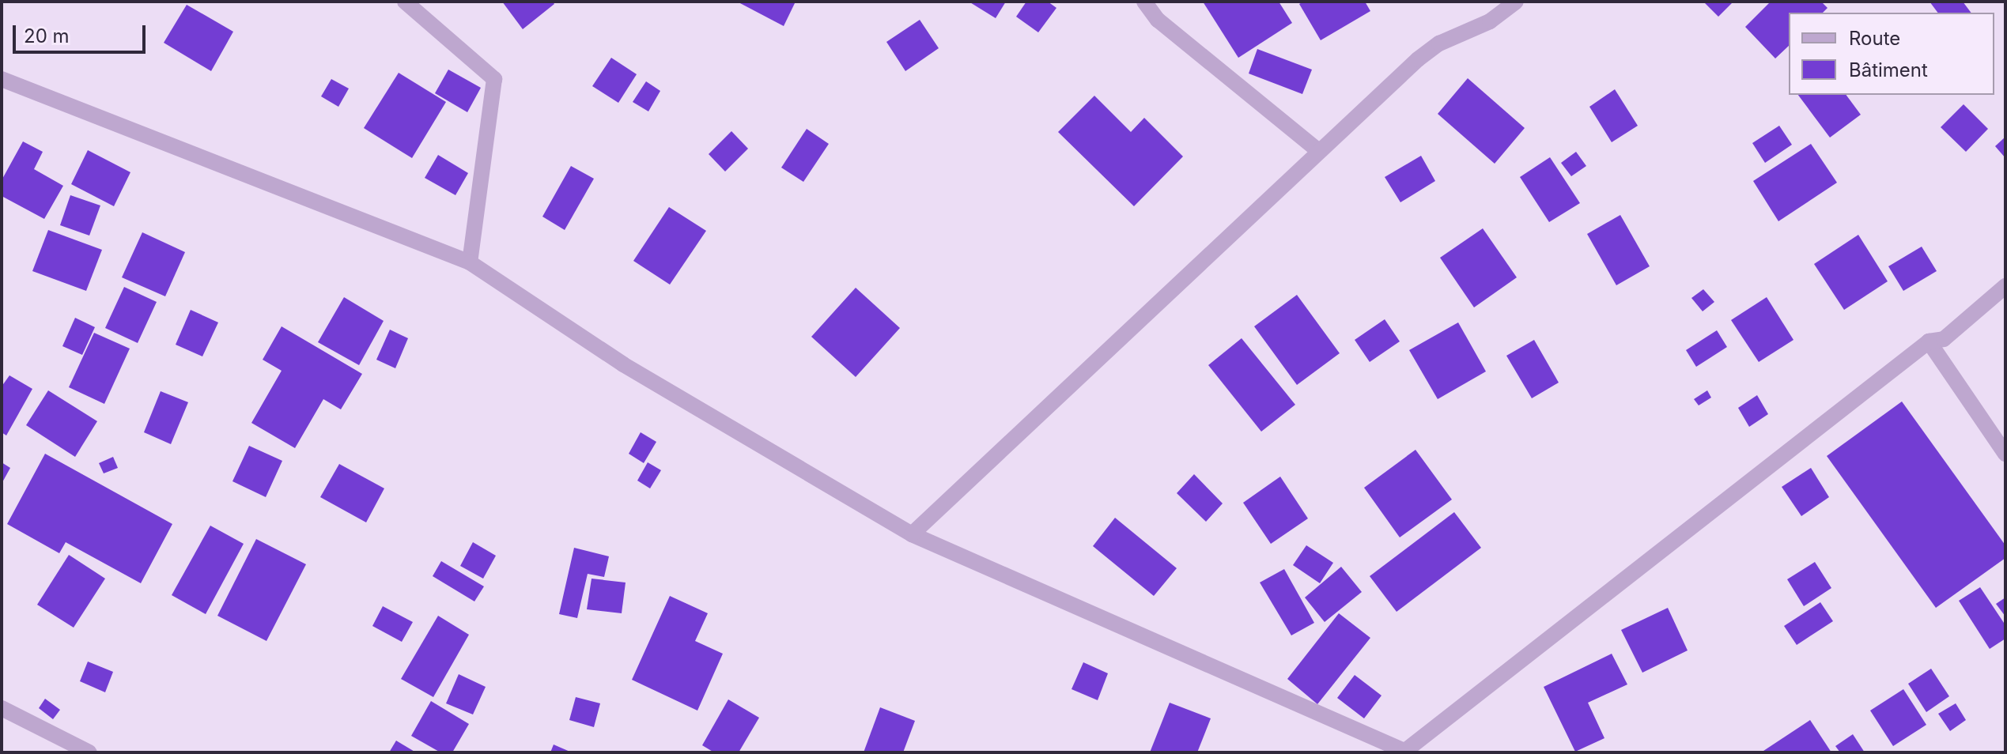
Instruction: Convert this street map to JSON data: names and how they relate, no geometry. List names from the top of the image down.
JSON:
{
  "legend": ["Route", "Bâtiment"],
  "scale_bar": "20 m"
}
